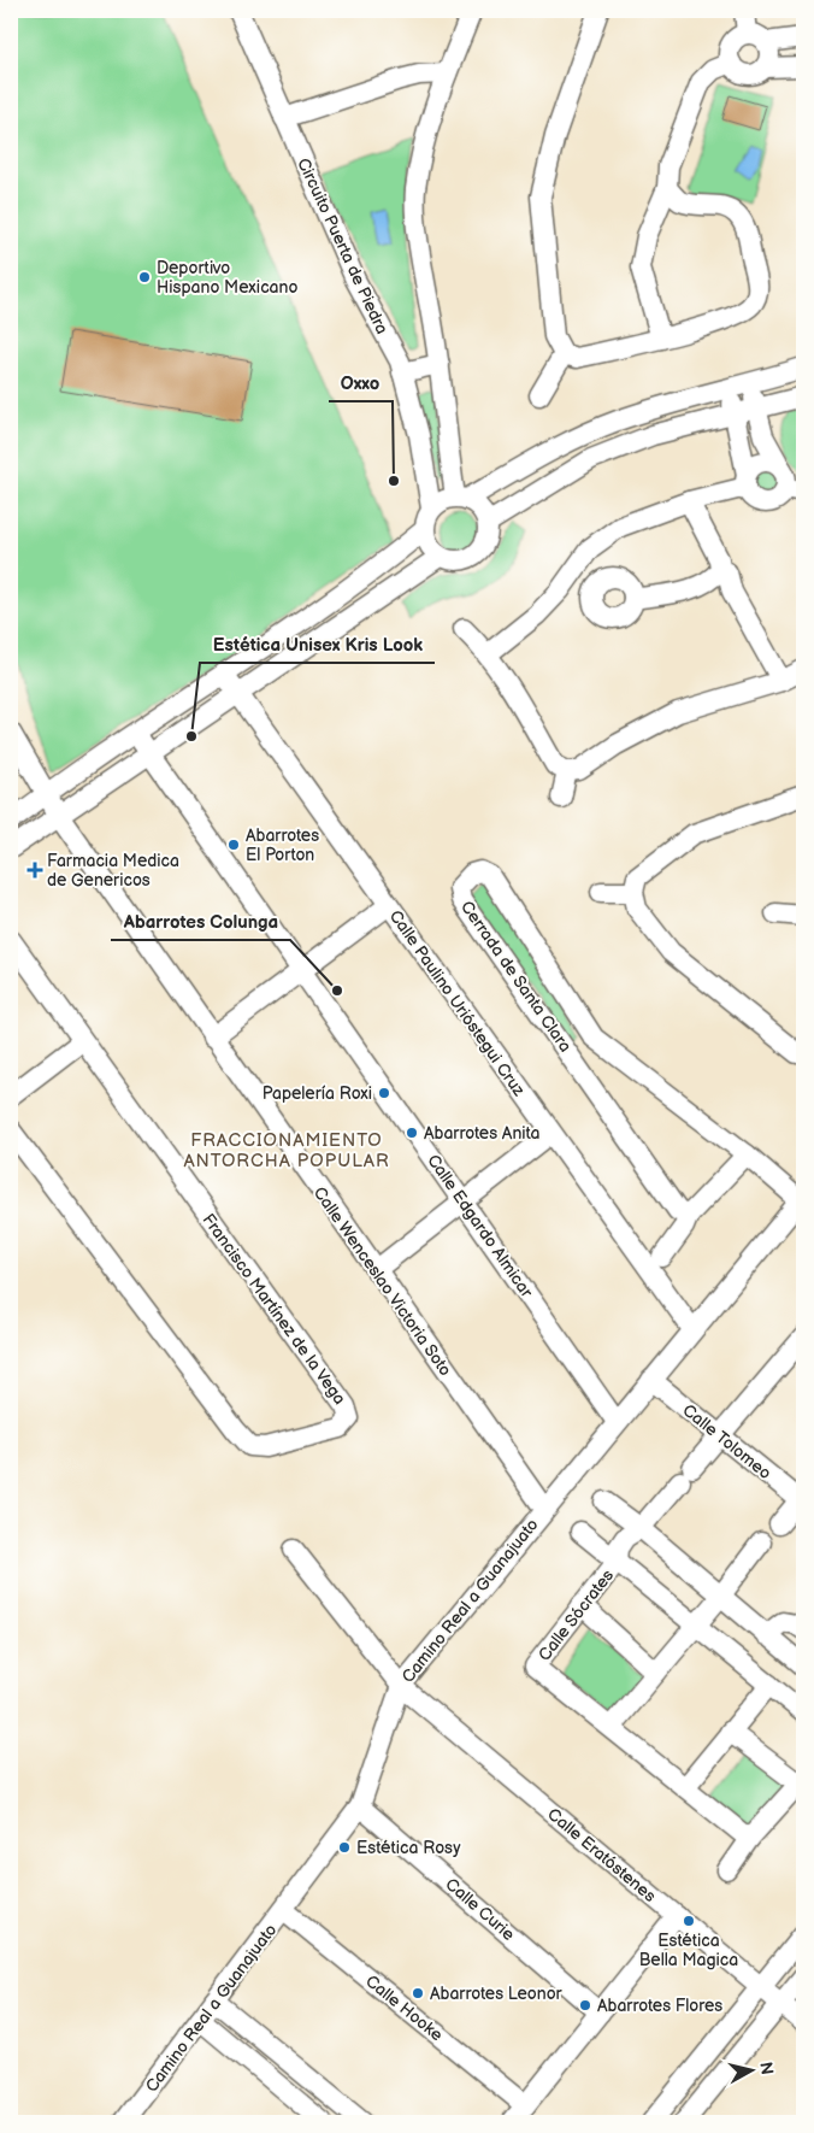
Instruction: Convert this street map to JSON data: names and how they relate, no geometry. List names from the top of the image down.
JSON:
{
  "streets": {
    "street": [
      "Circuito Puerta de Piedra",
      "Cerrada de Santa Clara",
      "Calle Paulino Urióstegui Cruz",
      "Calle Edgardo Almicar",
      "Calle Wenceslao Victoria Soto",
      "Francisco Martínez de la Vega",
      "Calle Tolomeo",
      "Camino Real a Guanajuato",
      "Calle Sócrates",
      "Calle Eratóstenes",
      "Calle Curie",
      "Calle Hooke"
    ]
  },
  "crossings": [
    ["Cerrada de Santa Clara", "Camino Real a Guanajuato"],
    ["Calle Paulino Urióstegui Cruz", "Camino Real a Guanajuato"],
    ["Calle Edgardo Almicar", "Camino Real a Guanajuato"],
    ["Calle Wenceslao Victoria Soto", "Camino Real a Guanajuato"],
    ["Calle Tolomeo", "Camino Real a Guanajuato"],
    ["Calle Tolomeo", "Calle Sócrates"],
    ["Camino Real a Guanajuato", "Calle Eratóstenes"],
    ["Camino Real a Guanajuato", "Calle Curie"],
    ["Camino Real a Guanajuato", "Calle Hooke"]
  ],
  "districts": ["FRACCIONAMIENTO ANTORCHA POPULAR"],
  "places": {
    "other": [
      "Deportivo Hispano Mexicano",
      "Oxxo",
      "Estética Unisex Kris Look",
      "Abarrotes El Porton",
      "Abarrotes Colunga",
      "Papelería Roxi",
      "Abarrotes Anita",
      "Estética Rosy",
      "Estética Bella Magica",
      "Abarrotes Leonor",
      "Abarrotes Flores"
    ],
    "health": ["Farmacia Medica de Genericos"]
  },
  "north": "right"
}
